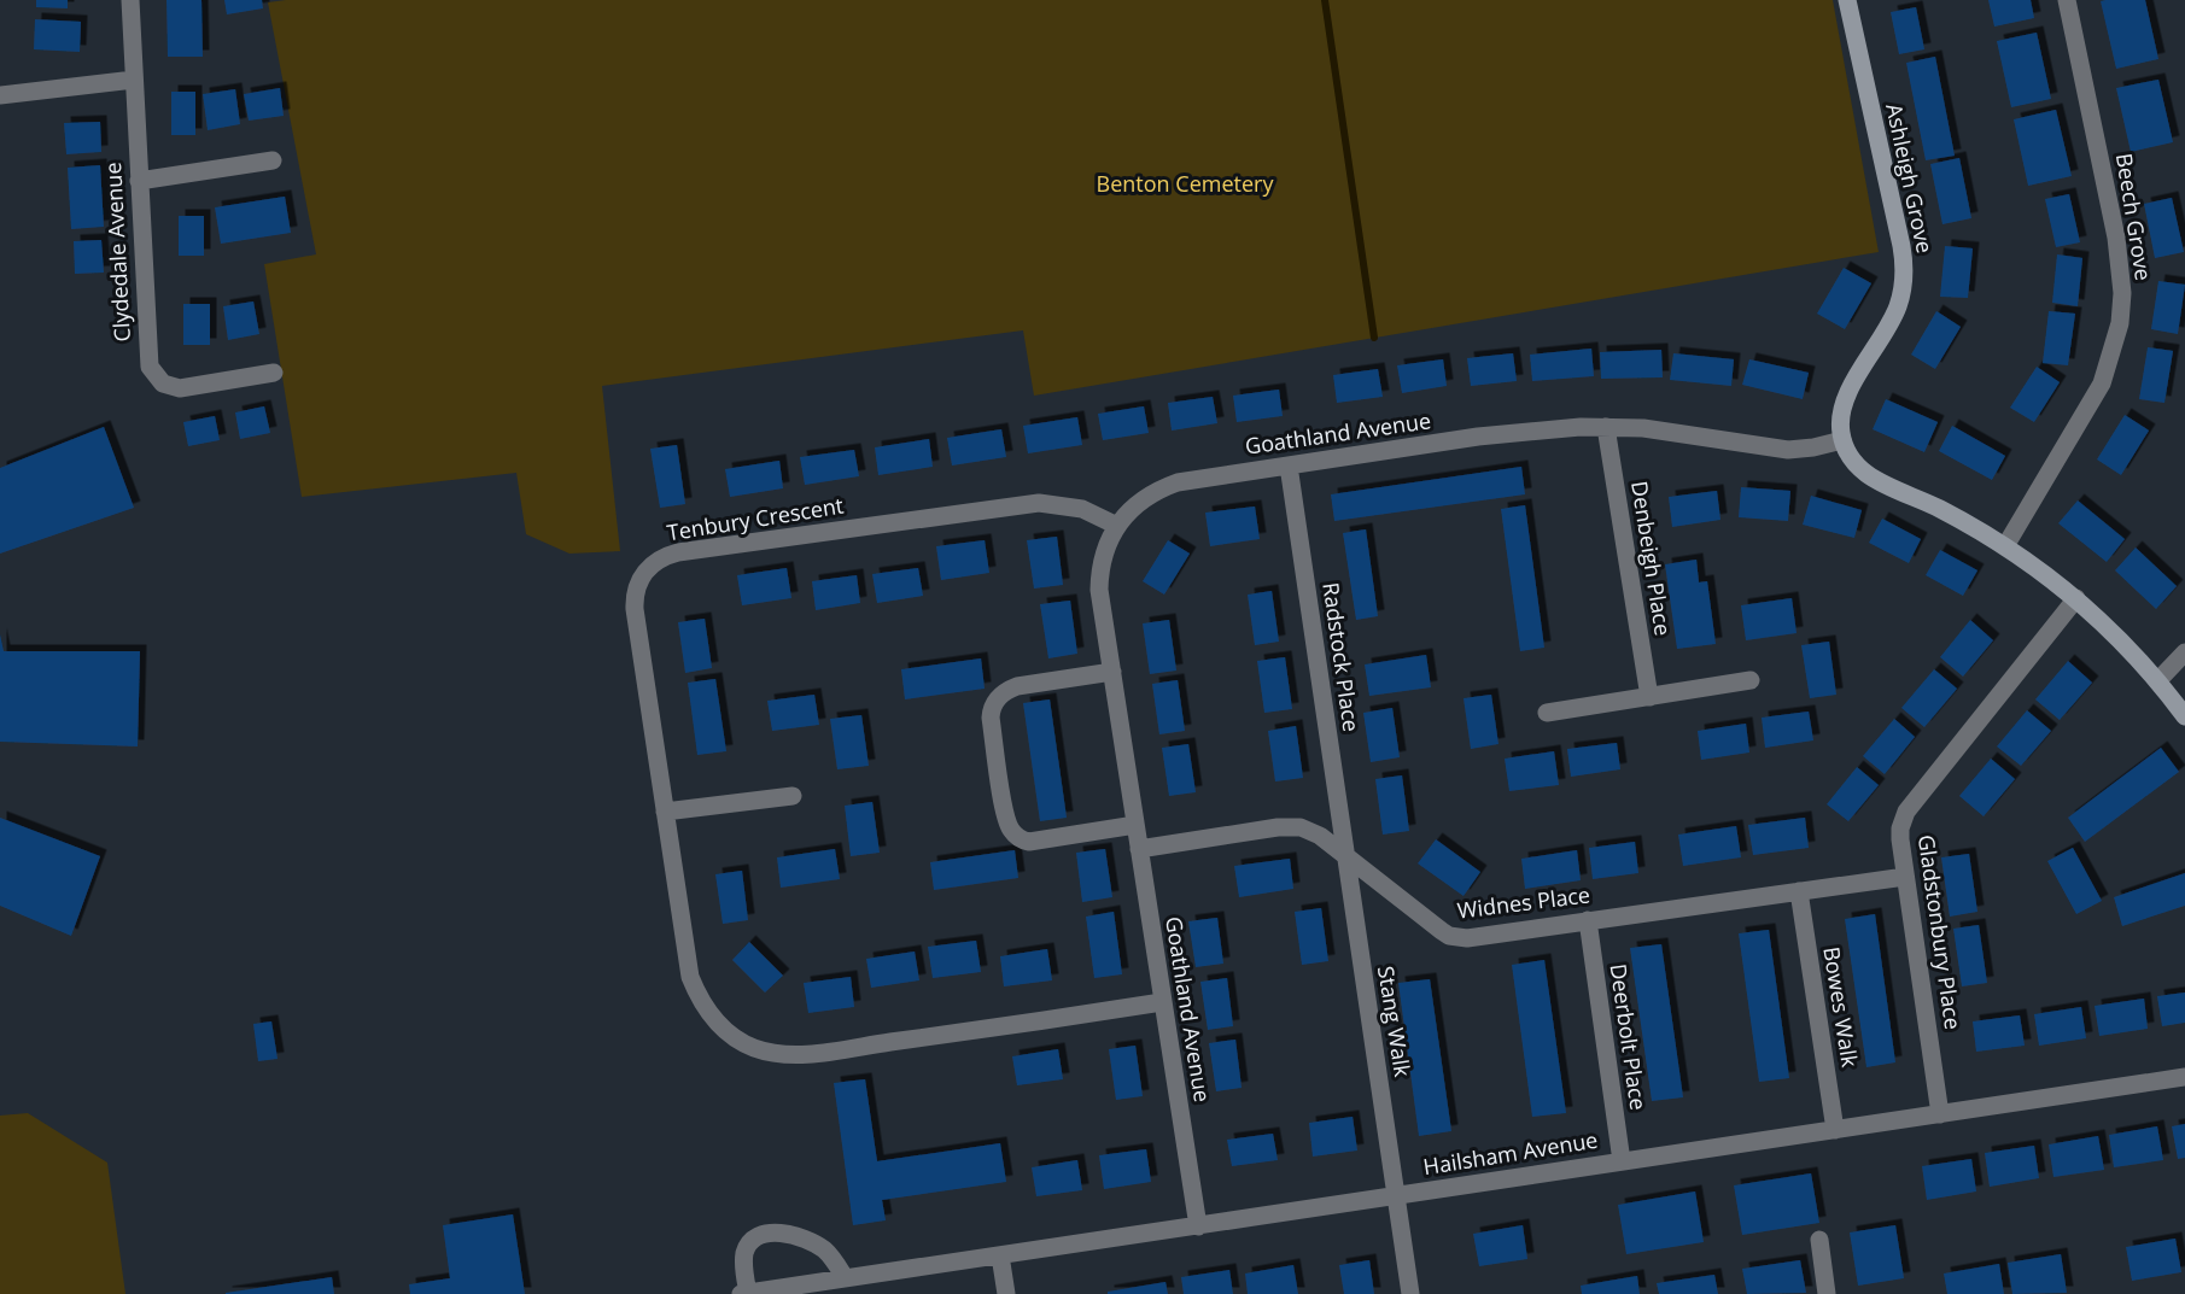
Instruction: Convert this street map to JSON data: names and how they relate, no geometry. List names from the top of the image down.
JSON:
{
  "streets": {
    "street": [
      "Ashleigh Grove",
      "Beech Grove",
      "Clydedale Avenue",
      "Goathland Avenue",
      "Tenbury Crescent",
      "Denbeigh Place",
      "Radstock Place",
      "Widnes Place",
      "Gladstonbury Place",
      "Bowes Walk",
      "Stang Walk",
      "Deerbolt Place",
      "Hailsham Avenue"
    ]
  },
  "crossings": [
    ["Ashleigh Grove", "Goathland Avenue"],
    ["Goathland Avenue", "Tenbury Crescent"],
    ["Goathland Avenue", "Denbeigh Place"],
    ["Goathland Avenue", "Radstock Place"],
    ["Goathland Avenue", "Widnes Place"],
    ["Goathland Avenue", "Hailsham Avenue"],
    ["Radstock Place", "Widnes Place"],
    ["Radstock Place", "Stang Walk"],
    ["Widnes Place", "Gladstonbury Place"],
    ["Widnes Place", "Bowes Walk"],
    ["Widnes Place", "Stang Walk"],
    ["Widnes Place", "Deerbolt Place"],
    ["Gladstonbury Place", "Hailsham Avenue"],
    ["Bowes Walk", "Hailsham Avenue"],
    ["Stang Walk", "Hailsham Avenue"],
    ["Deerbolt Place", "Hailsham Avenue"]
  ],
  "parks": ["Benton Cemetery"]
}
